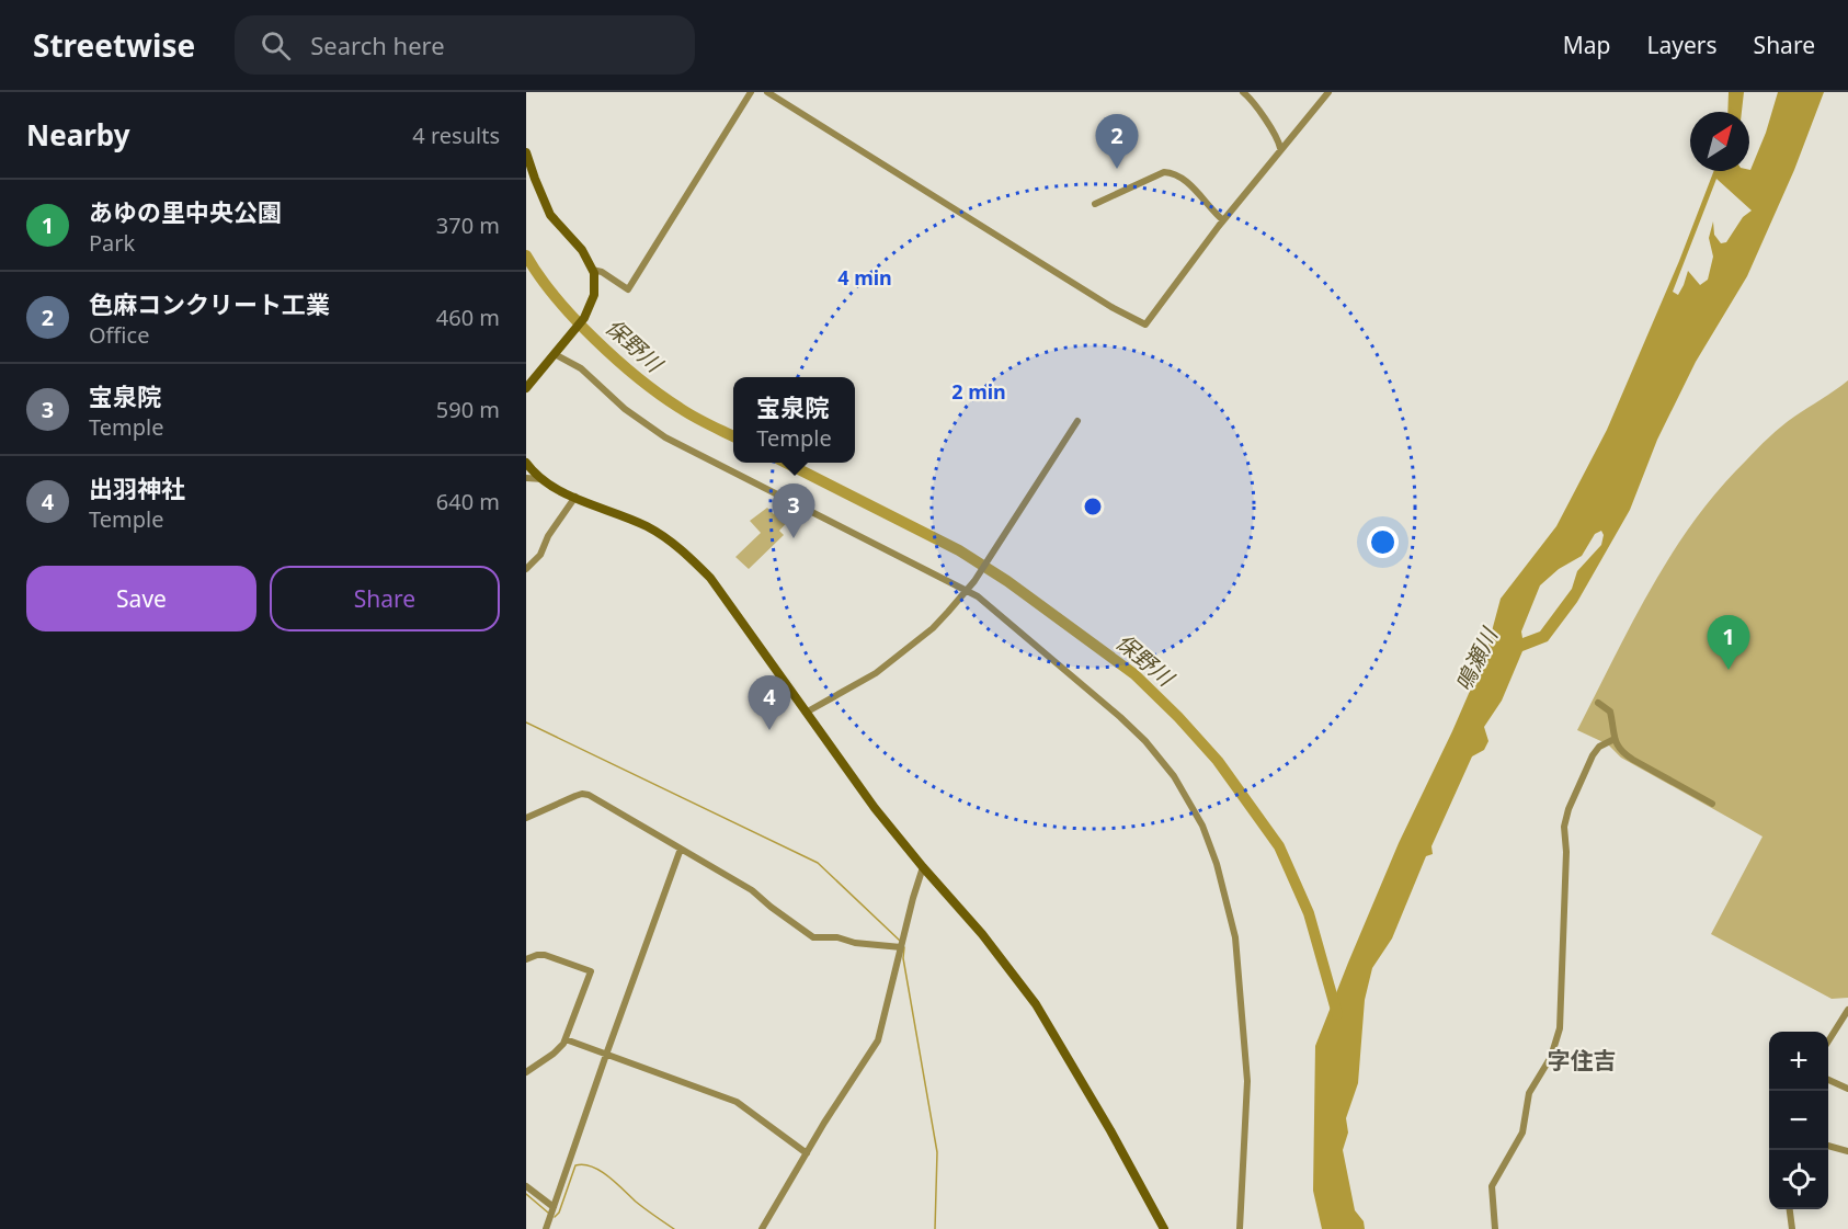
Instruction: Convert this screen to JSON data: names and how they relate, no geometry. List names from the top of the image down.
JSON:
{
  "districts": ["字住吉"],
  "water": ["保野川", "鳴瀬川"],
  "north": "top right",
  "page": {
    "header": "Streetwise",
    "search": "Search here",
    "nav": ["Map", "Layers", "Share"],
    "heading": ["Nearby", "4 results"],
    "pins": [
      "2",
      "3",
      "1",
      "4"
    ],
    "list": [
      {
        "mark": "1",
        "name": "あゆの里中央公園",
        "note": "Park",
        "value": "370 m"
      },
      {
        "mark": "2",
        "name": "色麻コンクリート工業",
        "note": "Office",
        "value": "460 m"
      },
      {
        "mark": "3",
        "name": "宝泉院",
        "note": "Temple",
        "value": "590 m"
      },
      {
        "mark": "4",
        "name": "出羽神社",
        "note": "Temple",
        "value": "640 m"
      }
    ],
    "popup": ["宝泉院", "Temple"],
    "buttons": ["Save", "Share"],
    "map_buttons": ["+", "−"]
  },
  "rings": ["4 min", "2 min"]
}
